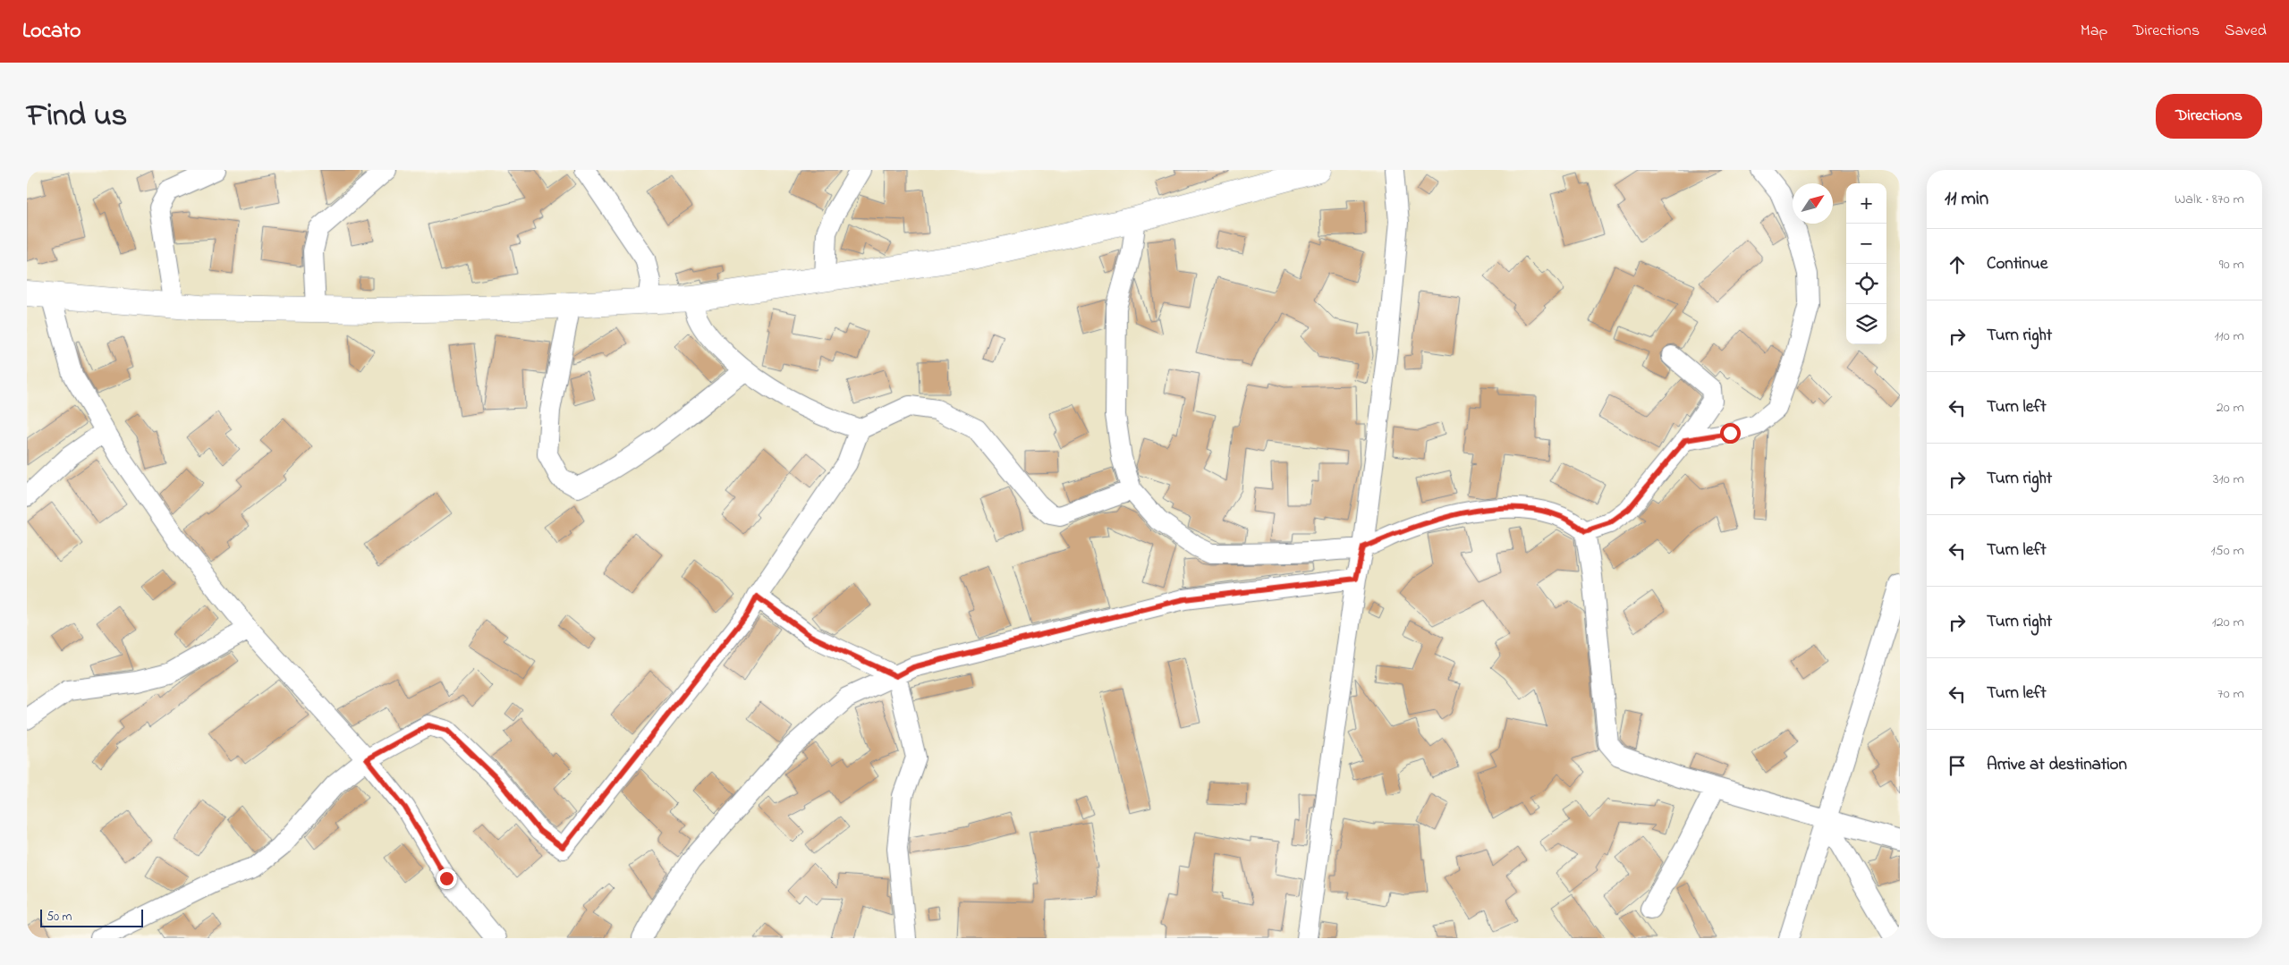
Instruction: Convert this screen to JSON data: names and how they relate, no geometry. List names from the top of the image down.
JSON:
{
  "scale_bar": "50 m",
  "north": "top right",
  "page": {
    "header": "Locato",
    "nav": ["Map", "Directions", "Saved"],
    "title": "Find us",
    "buttons": "Directions",
    "heading": ["11 min", "Walk · 870 m"],
    "map_buttons": ["+", "−"],
    "list": [
      ["Continue", "90 m"],
      ["Turn right", "110 m"],
      ["Turn left", "20 m"],
      ["Turn right", "310 m"],
      ["Turn left", "150 m"],
      ["Turn right", "120 m"],
      ["Turn left", "70 m"],
      "Arrive at destination"
    ],
    "scale": "50 m"
  }
}
